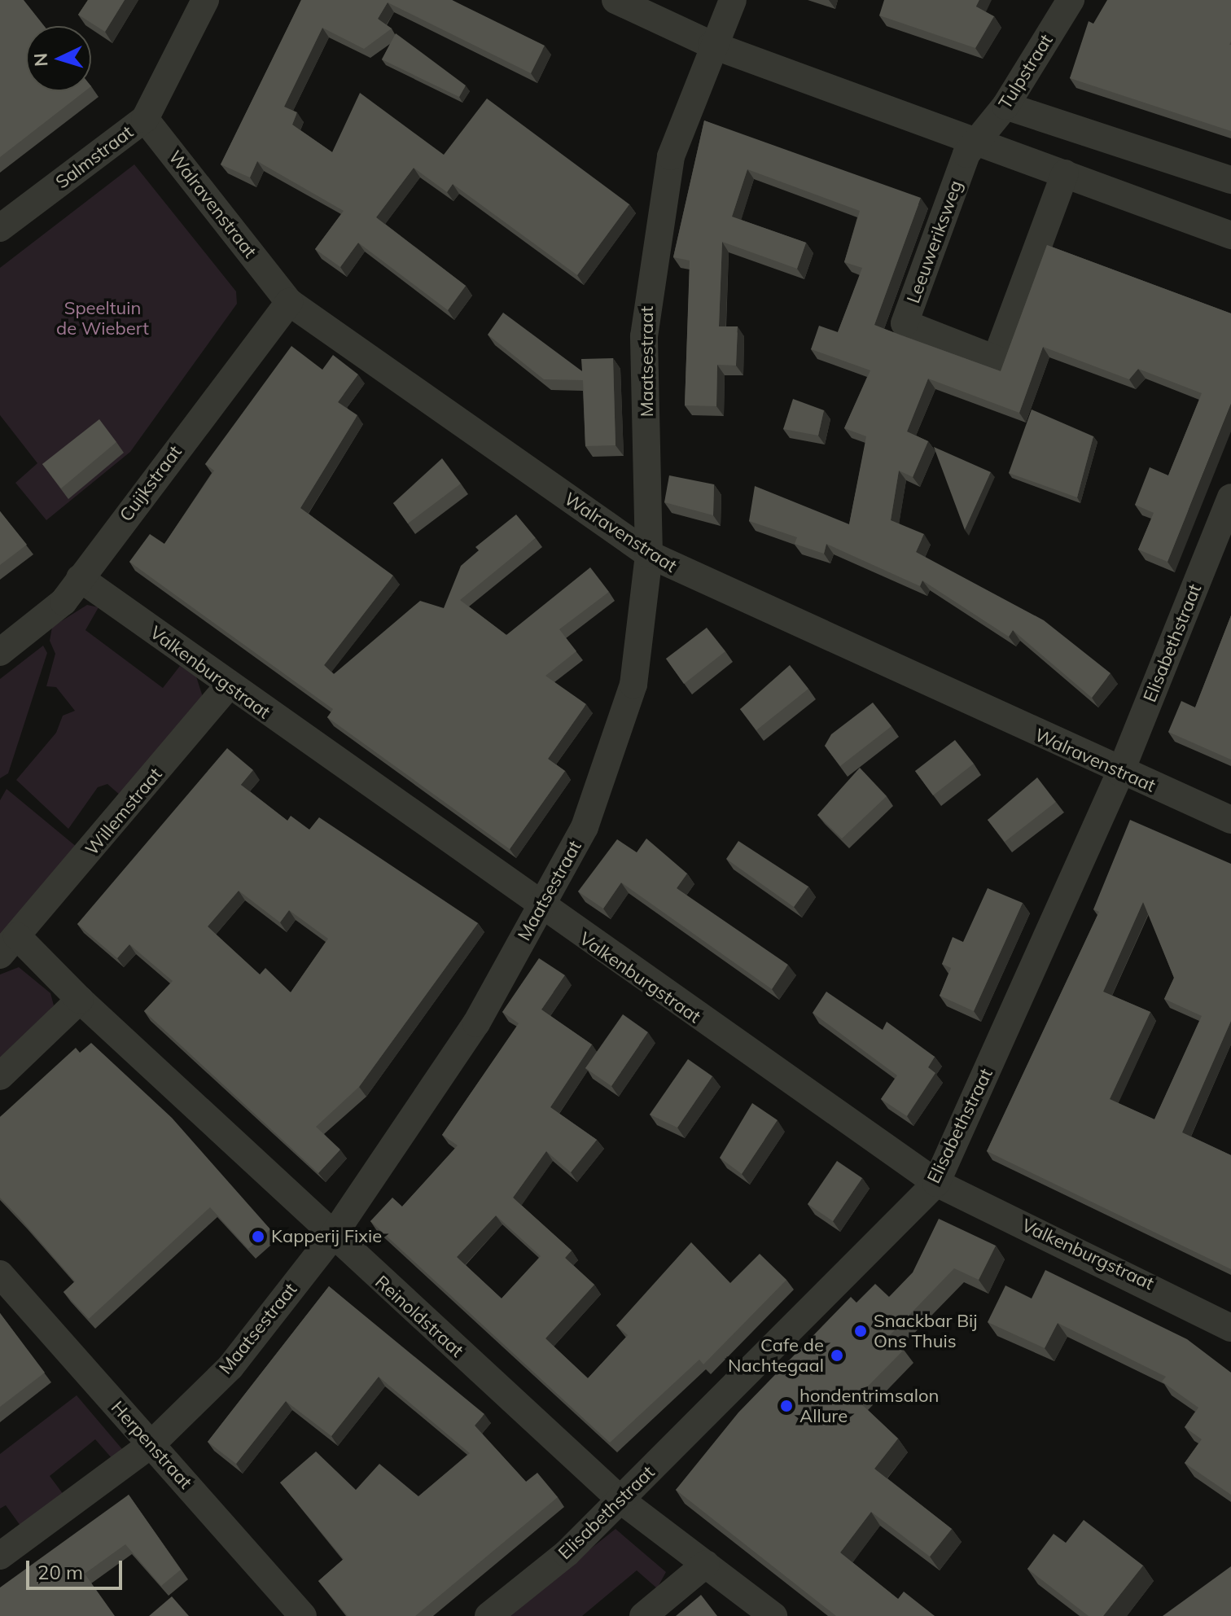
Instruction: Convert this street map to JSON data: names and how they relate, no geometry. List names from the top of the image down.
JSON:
{
  "streets": {
    "street": [
      "Tulpstraat",
      "Salmstraat",
      "Walravenstraat",
      "Leeuweriksweg",
      "Maatsestraat",
      "Cuijkstraat",
      "Elisabethstraat",
      "Valkenburgstraat",
      "Willemstraat",
      "Reinoldstraat",
      "Herpenstraat"
    ]
  },
  "crossings": [
    ["Tulpstraat", "Leeuweriksweg"],
    ["Salmstraat", "Walravenstraat"],
    ["Walravenstraat", "Maatsestraat"],
    ["Walravenstraat", "Cuijkstraat"],
    ["Walravenstraat", "Elisabethstraat"],
    ["Maatsestraat", "Valkenburgstraat"],
    ["Maatsestraat", "Reinoldstraat"],
    ["Maatsestraat", "Herpenstraat"],
    ["Cuijkstraat", "Valkenburgstraat"],
    ["Elisabethstraat", "Valkenburgstraat"],
    ["Elisabethstraat", "Reinoldstraat"],
    ["Valkenburgstraat", "Willemstraat"],
    ["Willemstraat", "Reinoldstraat"]
  ],
  "parks": ["Speeltuin de Wiebert"],
  "places": [
    "Kapperij Fixie",
    "Snackbar Bij Ons Thuis",
    "Cafe de Nachtegaal",
    "hondentrimsalon Allure"
  ],
  "scale_bar": "20 m",
  "north": "left"
}
